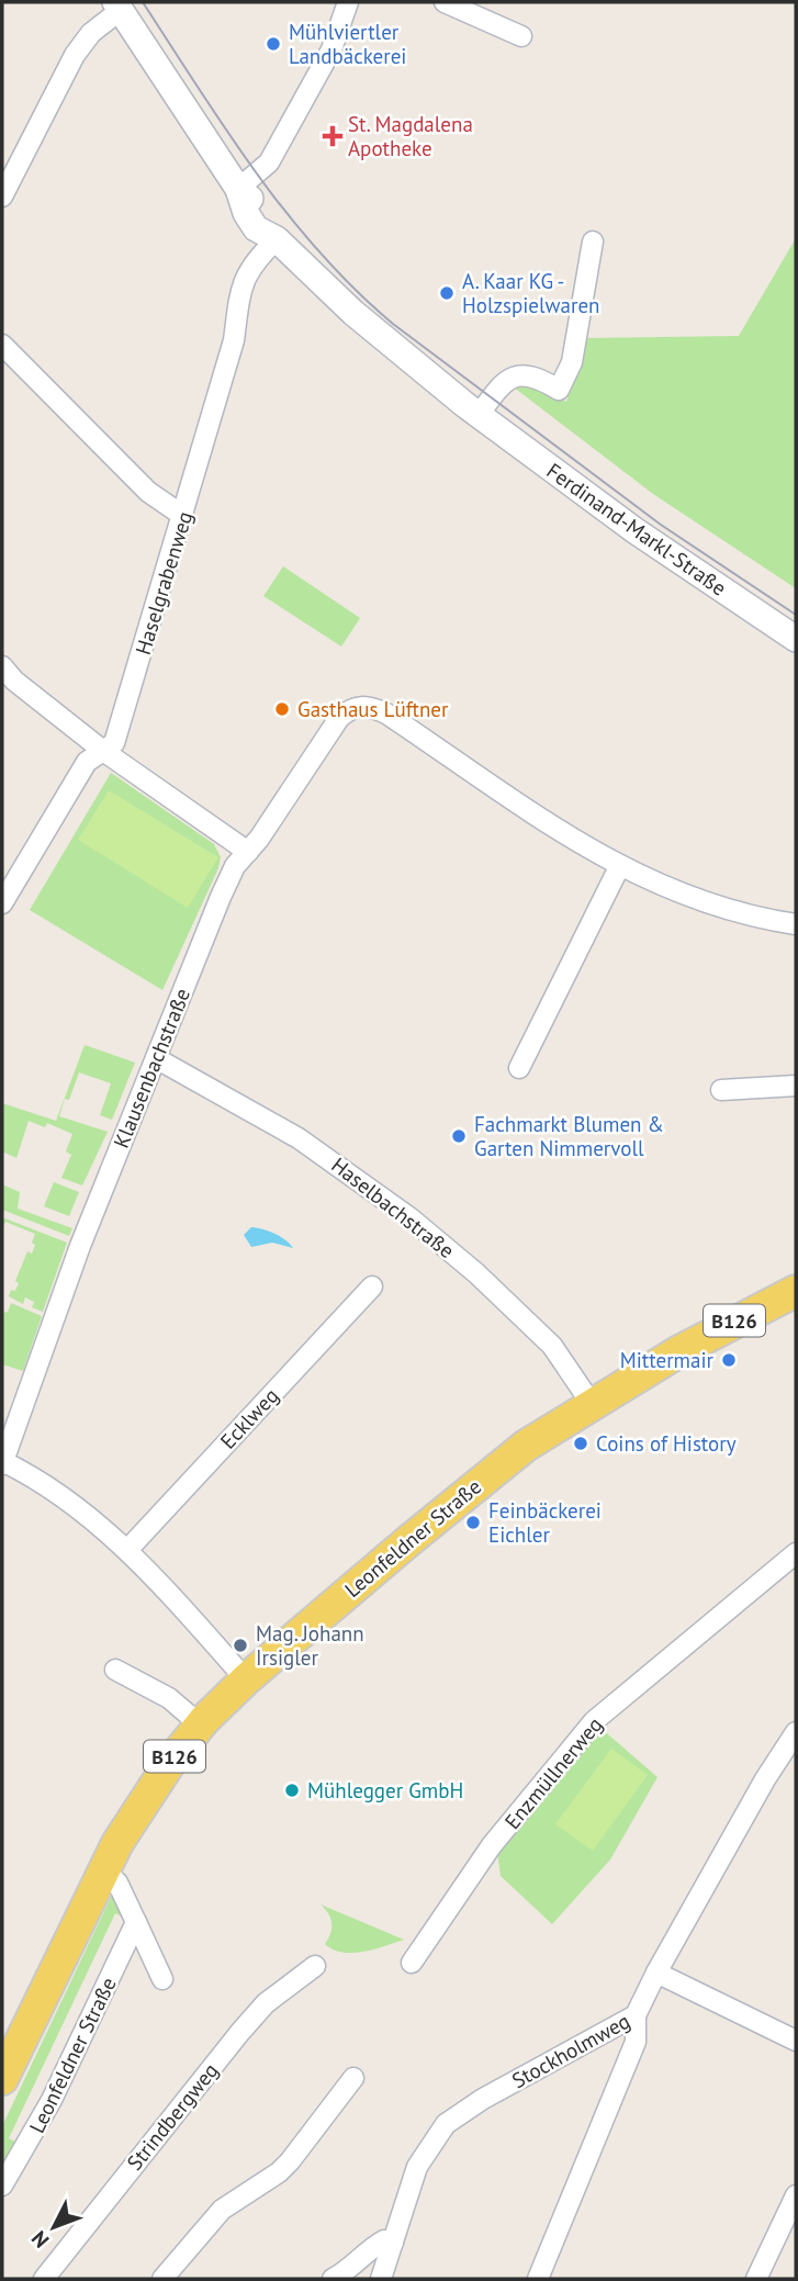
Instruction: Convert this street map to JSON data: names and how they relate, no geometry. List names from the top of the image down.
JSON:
{
  "streets": {
    "main road": ["B126", "Leonfeldner Straße"],
    "street": [
      "Ferdinand-Markl-Straße",
      "Haselgrabenweg",
      "Klausenbachstraße",
      "Haselbachstraße",
      "Ecklweg",
      "Enzmüllnerweg",
      "Stockholmweg",
      "Strindbergweg"
    ]
  },
  "crossings": [
    ["Ferdinand-Markl-Straße", "Haselgrabenweg"],
    ["Klausenbachstraße", "Haselbachstraße"],
    ["Haselbachstraße", "Leonfeldner Straße"]
  ],
  "places": {
    "other": [
      "Mühlviertler Landbäckerei",
      "A. Kaar KG - Holzspielwaren",
      "Gasthaus Lüftner",
      "Fachmarkt Blumen & Garten Nimmervoll",
      "Mittermair",
      "Coins of History",
      "Feinbäckerei Eichler",
      "Mag. Johann Irsigler",
      "Mühlegger GmbH"
    ],
    "health": ["St. Magdalena Apotheke"]
  },
  "north": "bottom left"
}
